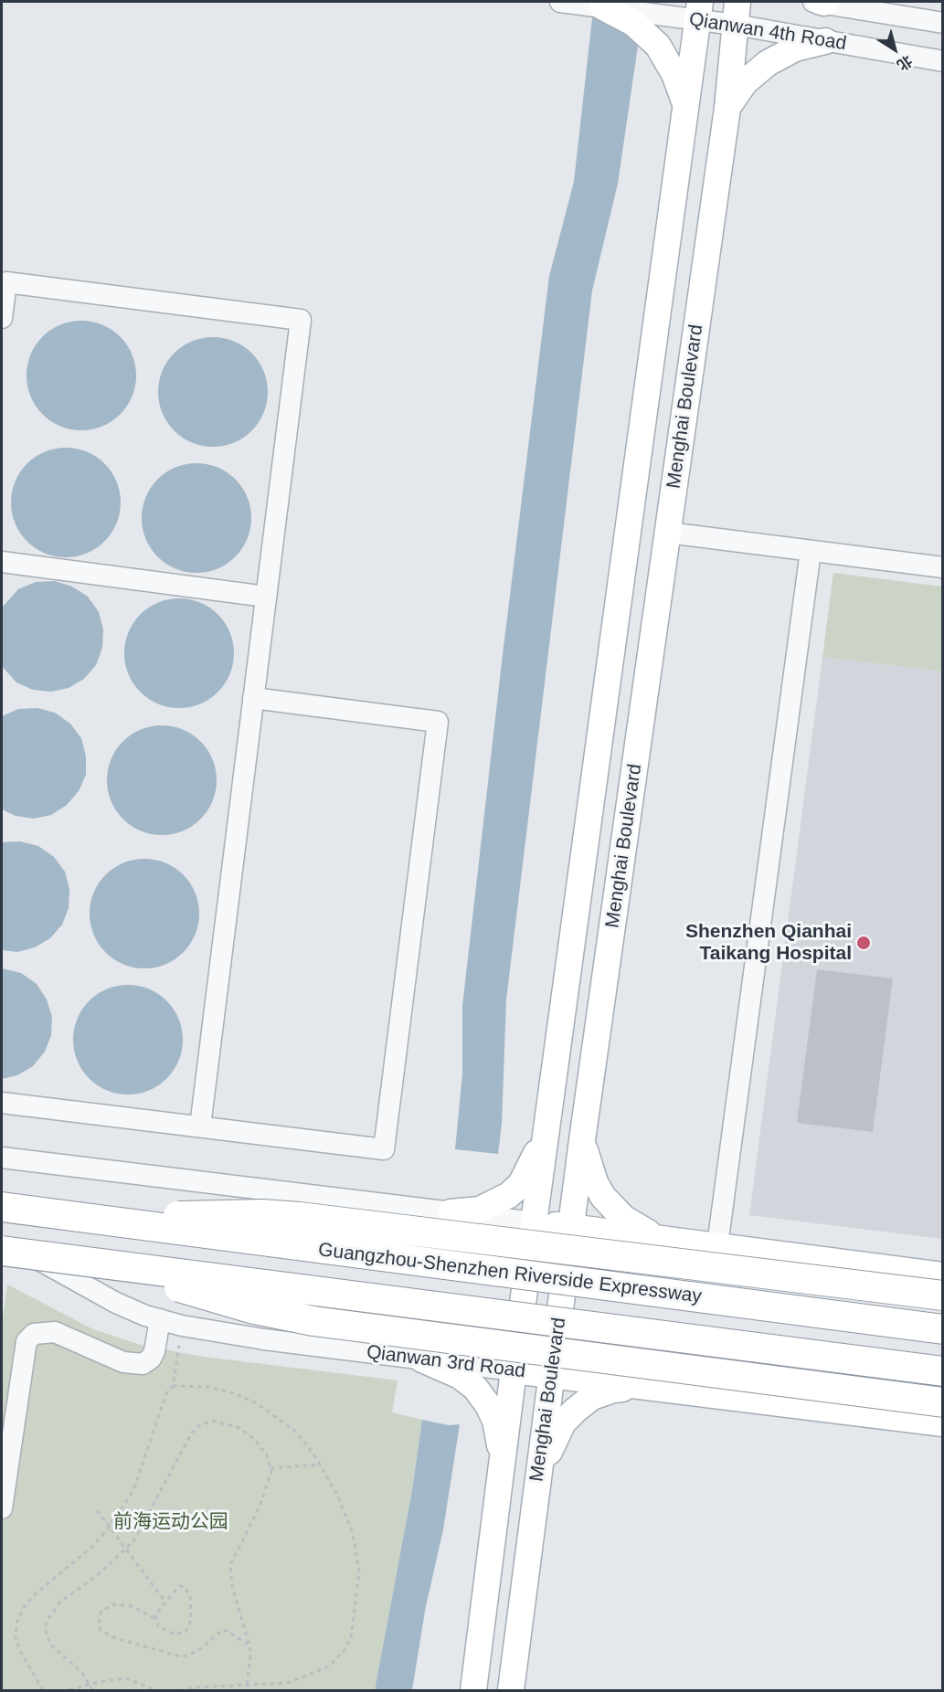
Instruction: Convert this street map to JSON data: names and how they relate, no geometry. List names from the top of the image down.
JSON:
{
  "streets": {
    "highway": ["Guangzhou-Shenzhen Riverside Expressway"],
    "main road": ["Menghai Boulevard", "Qianwan 3rd Road"],
    "street": ["Qianwan 4th Road"]
  },
  "crossings": [
    ["Qianwan 4th Road", "Menghai Boulevard"],
    ["Menghai Boulevard", "Qianwan 3rd Road"]
  ],
  "parks": ["前海运动公园"],
  "places": ["Shenzhen Qianhai Taikang Hospital"],
  "north": "bottom right"
}
